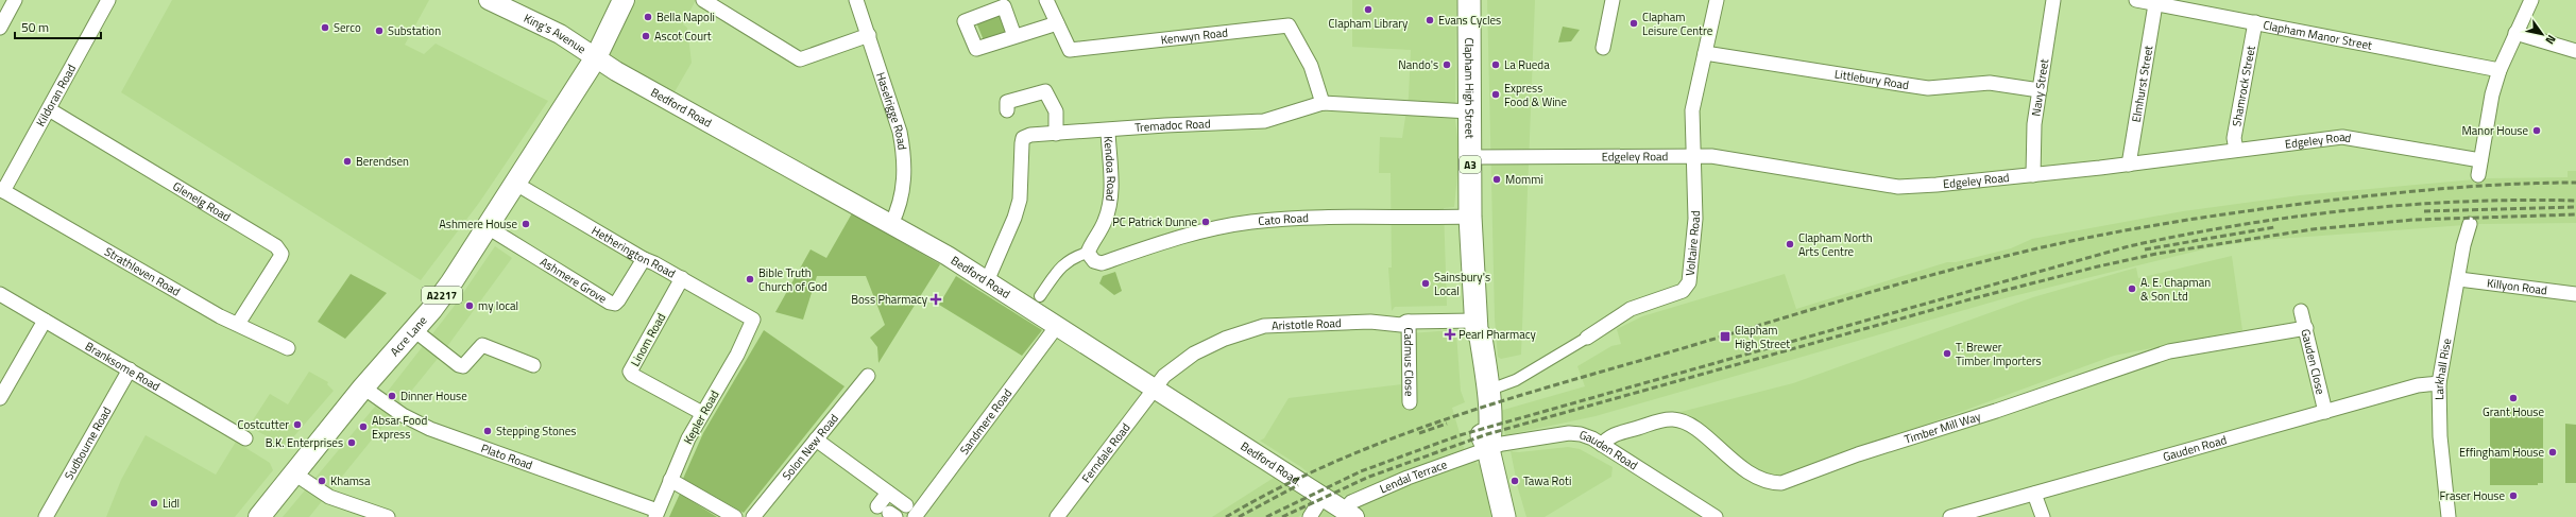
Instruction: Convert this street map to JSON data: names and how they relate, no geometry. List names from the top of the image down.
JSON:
{
  "streets": {
    "highway": ["Clapham High Street", "A3"],
    "main road": [
      "King's Avenue",
      "Bedford Road",
      "A2217",
      "Acre Lane"
    ],
    "street": [
      "Clapham Manor Street",
      "Kenwyn Road",
      "Littlebury Road",
      "Elmhurst Street",
      "Shamrock Street",
      "Navy Street",
      "Kildoran Road",
      "Haselrigge Road",
      "Tremadoc Road",
      "Edgeley Road",
      "Kendoa Road",
      "Glenelg Road",
      "Cato Road",
      "Voltaire Road",
      "Hetherington Road",
      "Strathleven Road",
      "Ashmere Grove",
      "Killyon Road",
      "Aristotle Road",
      "Linom Road",
      "Gauden Close",
      "Cadmus Close",
      "Branksome Road",
      "Larkhall Rise",
      "Kepler Road",
      "Sandmere Road",
      "Timber Mill Way",
      "Sudbourne Road",
      "Solon New Road",
      "Gauden Road",
      "Ferndale Road",
      "Plato Road",
      "Lendal Terrace"
    ]
  },
  "crossings": [
    ["King's Avenue", "Bedford Road"],
    ["King's Avenue", "A2217"],
    ["King's Avenue", "Acre Lane"],
    ["Clapham Manor Street", "Elmhurst Street"],
    ["Clapham Manor Street", "Shamrock Street"],
    ["Kenwyn Road", "Tremadoc Road"],
    ["Littlebury Road", "Navy Street"],
    ["Littlebury Road", "Voltaire Road"],
    ["Elmhurst Street", "Edgeley Road"],
    ["Shamrock Street", "Edgeley Road"],
    ["Navy Street", "Edgeley Road"],
    ["Clapham High Street", "Tremadoc Road"],
    ["Clapham High Street", "Edgeley Road"],
    ["Clapham High Street", "Cato Road"],
    ["Clapham High Street", "Voltaire Road"],
    ["Clapham High Street", "Aristotle Road"],
    ["Clapham High Street", "Gauden Road"],
    ["Clapham High Street", "Lendal Terrace"],
    ["Kildoran Road", "Glenelg Road"],
    ["Kildoran Road", "Strathleven Road"],
    ["Bedford Road", "Haselrigge Road"],
    ["Bedford Road", "Tremadoc Road"],
    ["Bedford Road", "A2217"],
    ["Bedford Road", "Aristotle Road"],
    ["Bedford Road", "Acre Lane"],
    ["Bedford Road", "Sandmere Road"],
    ["Bedford Road", "Ferndale Road"],
    ["Bedford Road", "Lendal Terrace"],
    ["Tremadoc Road", "Kendoa Road"],
    ["Edgeley Road", "Voltaire Road"],
    ["Kendoa Road", "Cato Road"],
    ["Glenelg Road", "Strathleven Road"],
    ["Hetherington Road", "Ashmere Grove"],
    ["Hetherington Road", "Acre Lane"],
    ["Hetherington Road", "Linom Road"],
    ["Hetherington Road", "Kepler Road"],
    ["Ashmere Grove", "Acre Lane"],
    ["Killyon Road", "Larkhall Rise"],
    ["A2217", "Acre Lane"],
    ["Aristotle Road", "Cadmus Close"],
    ["Aristotle Road", "Ferndale Road"],
    ["Acre Lane", "Plato Road"],
    ["Linom Road", "Kepler Road"],
    ["Gauden Close", "Timber Mill Way"],
    ["Gauden Close", "Gauden Road"],
    ["Branksome Road", "Sudbourne Road"],
    ["Larkhall Rise", "Gauden Road"],
    ["Kepler Road", "Plato Road"],
    ["Timber Mill Way", "Gauden Road"],
    ["Gauden Road", "Lendal Terrace"]
  ],
  "places": {
    "other": [
      "Clapham Library",
      "Bella Napoli",
      "Evans Cycles",
      "Clapham Leisure Centre",
      "Serco",
      "Substation",
      "Ascot Court",
      "Nando's",
      "La Rueda",
      "Express Food & Wine",
      "Manor House",
      "Berendsen",
      "Mommi",
      "PC Patrick Dunne",
      "Ashmere House",
      "Clapham North Arts Centre",
      "Bible Truth Church of God",
      "Sainsbury's Local",
      "A. E. Chapman & Son Ltd",
      "my local",
      "T. Brewer Timber Importers",
      "Dinner House",
      "Grant House",
      "Costcutter",
      "Absar Food Express",
      "Stepping Stones",
      "B.K. Enterprises",
      "Effingham House",
      "Khamsa",
      "Tawa Roti",
      "Fraser House",
      "Lidl"
    ],
    "health": ["Boss Pharmacy", "Pearl Pharmacy"],
    "transit": ["Clapham High Street"]
  },
  "scale_bar": "50 m",
  "north": "bottom right"
}
